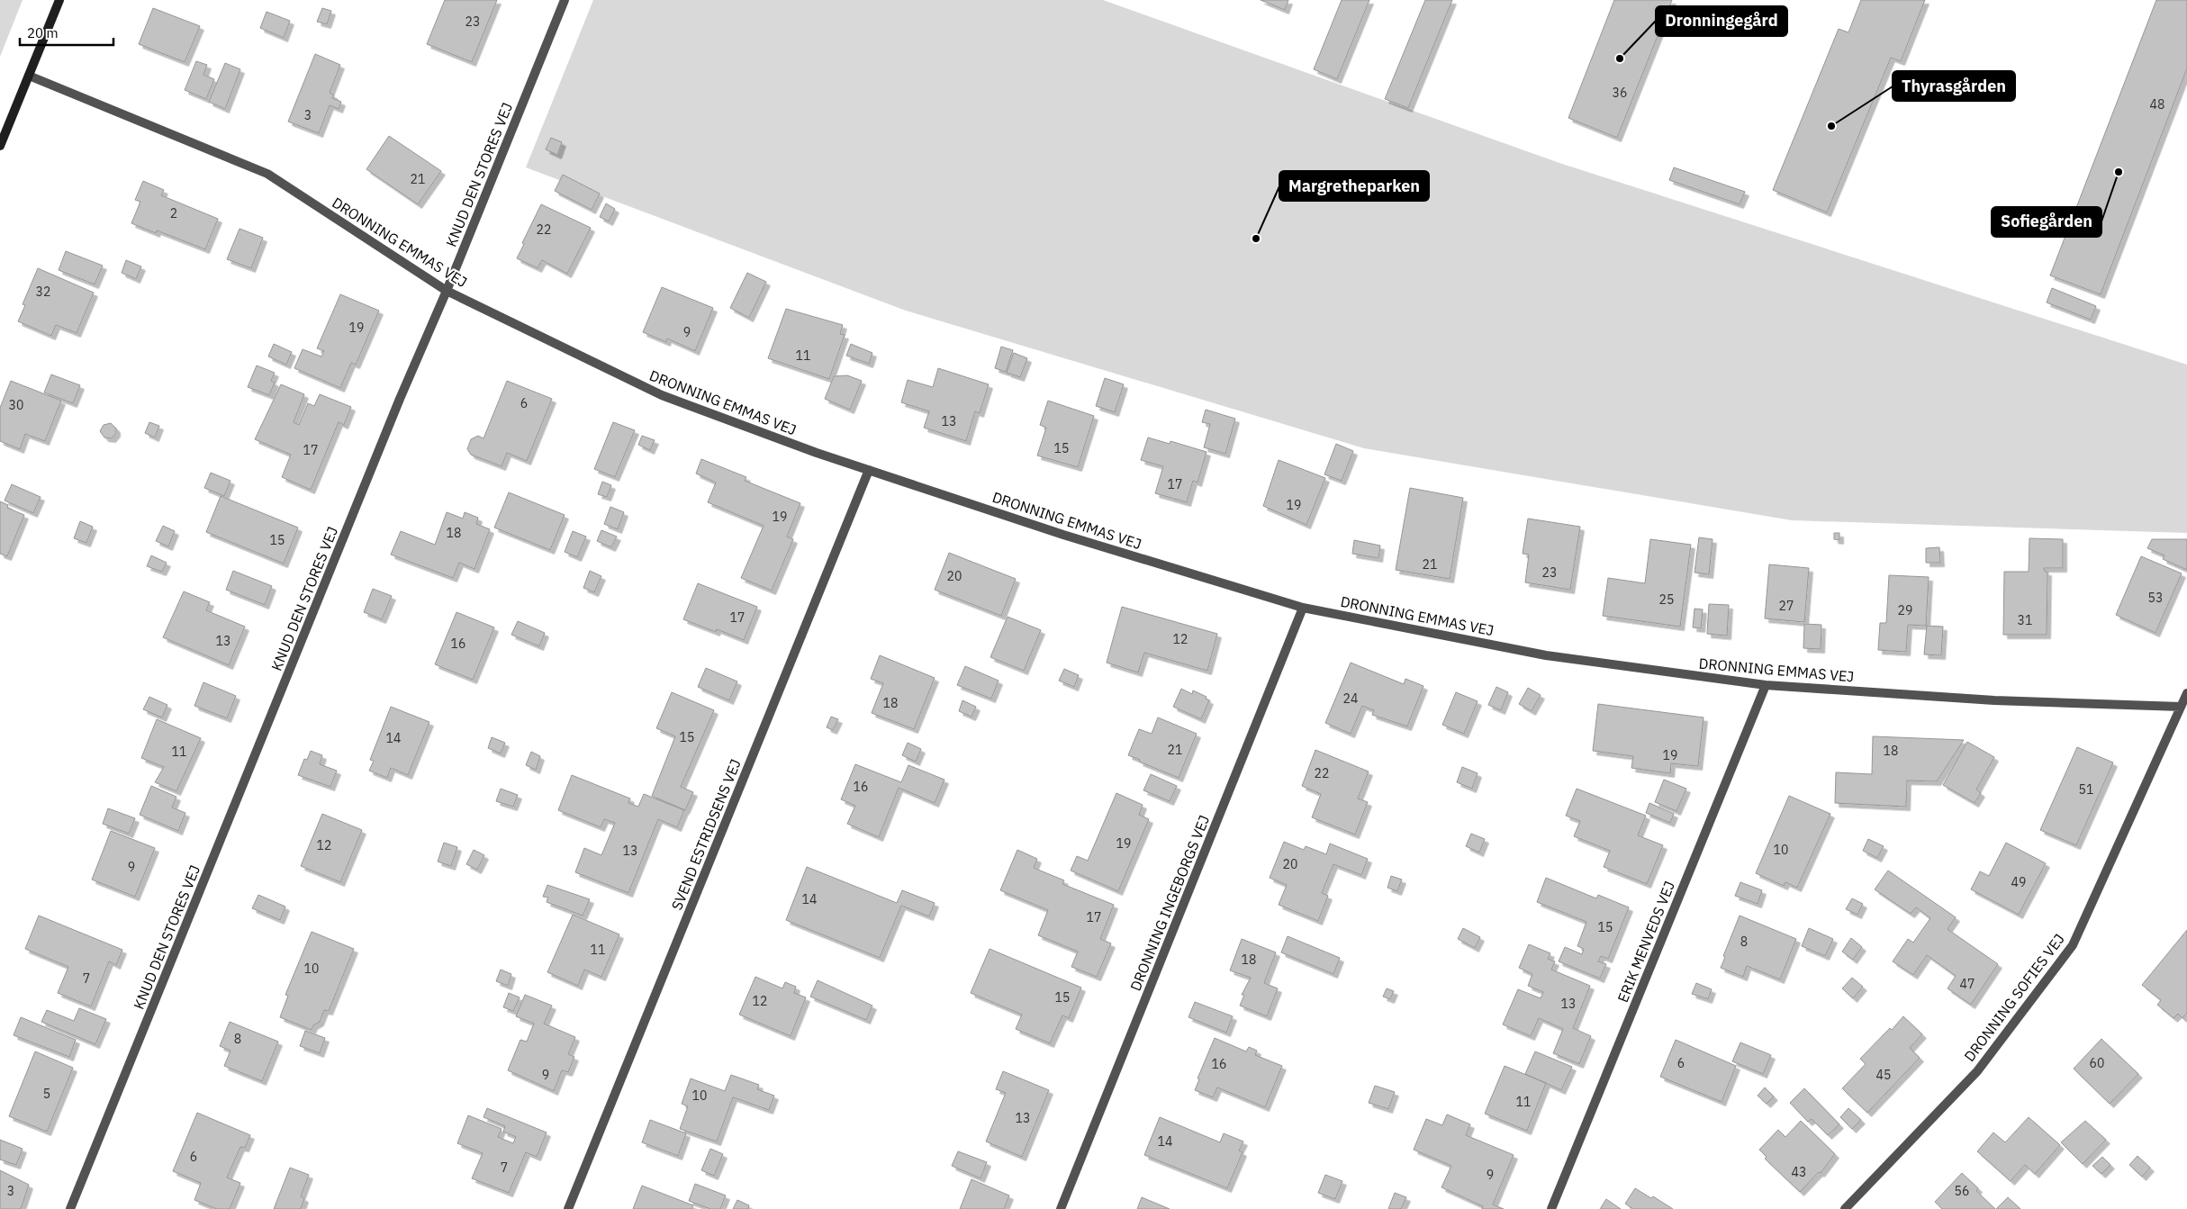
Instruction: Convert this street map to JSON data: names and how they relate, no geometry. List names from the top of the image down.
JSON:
{
  "streets": {
    "street": [
      "KNUD DEN STORES VEJ",
      "DRONNING EMMAS VEJ",
      "SVEND ESTRIDSENS VEJ",
      "DRONNING INGEBORGS VEJ",
      "ERIK MENVEDS VEJ",
      "DRONNING SOFIES VEJ"
    ]
  },
  "crossings": [
    ["KNUD DEN STORES VEJ", "DRONNING EMMAS VEJ"],
    ["DRONNING EMMAS VEJ", "SVEND ESTRIDSENS VEJ"],
    ["DRONNING EMMAS VEJ", "DRONNING INGEBORGS VEJ"],
    ["DRONNING EMMAS VEJ", "ERIK MENVEDS VEJ"],
    ["DRONNING EMMAS VEJ", "DRONNING SOFIES VEJ"]
  ],
  "places": [
    "Dronningegård",
    "Thyrasgården",
    "Sofiegården",
    "Margretheparken"
  ],
  "house_numbers": [
    "23",
    "36",
    "48",
    "3",
    "21",
    "2",
    "22",
    "32",
    "19",
    "9",
    "11",
    "6",
    "30",
    "13",
    "15",
    "17",
    "17",
    "19",
    "19",
    "18",
    "15",
    "21",
    "23",
    "20",
    "53",
    "25",
    "27",
    "29",
    "17",
    "31",
    "12",
    "13",
    "16",
    "24",
    "18",
    "15",
    "14",
    "21",
    "18",
    "11",
    "19",
    "22",
    "16",
    "51",
    "19",
    "12",
    "10",
    "13",
    "20",
    "9",
    "49",
    "14",
    "17",
    "15",
    "8",
    "11",
    "18",
    "10",
    "7",
    "47",
    "15",
    "12",
    "13",
    "8",
    "6",
    "60",
    "16",
    "9",
    "45",
    "5",
    "10",
    "11",
    "13",
    "14",
    "6",
    "7",
    "43",
    "9",
    "3",
    "56"
  ],
  "scale_bar": "20 m"
}
